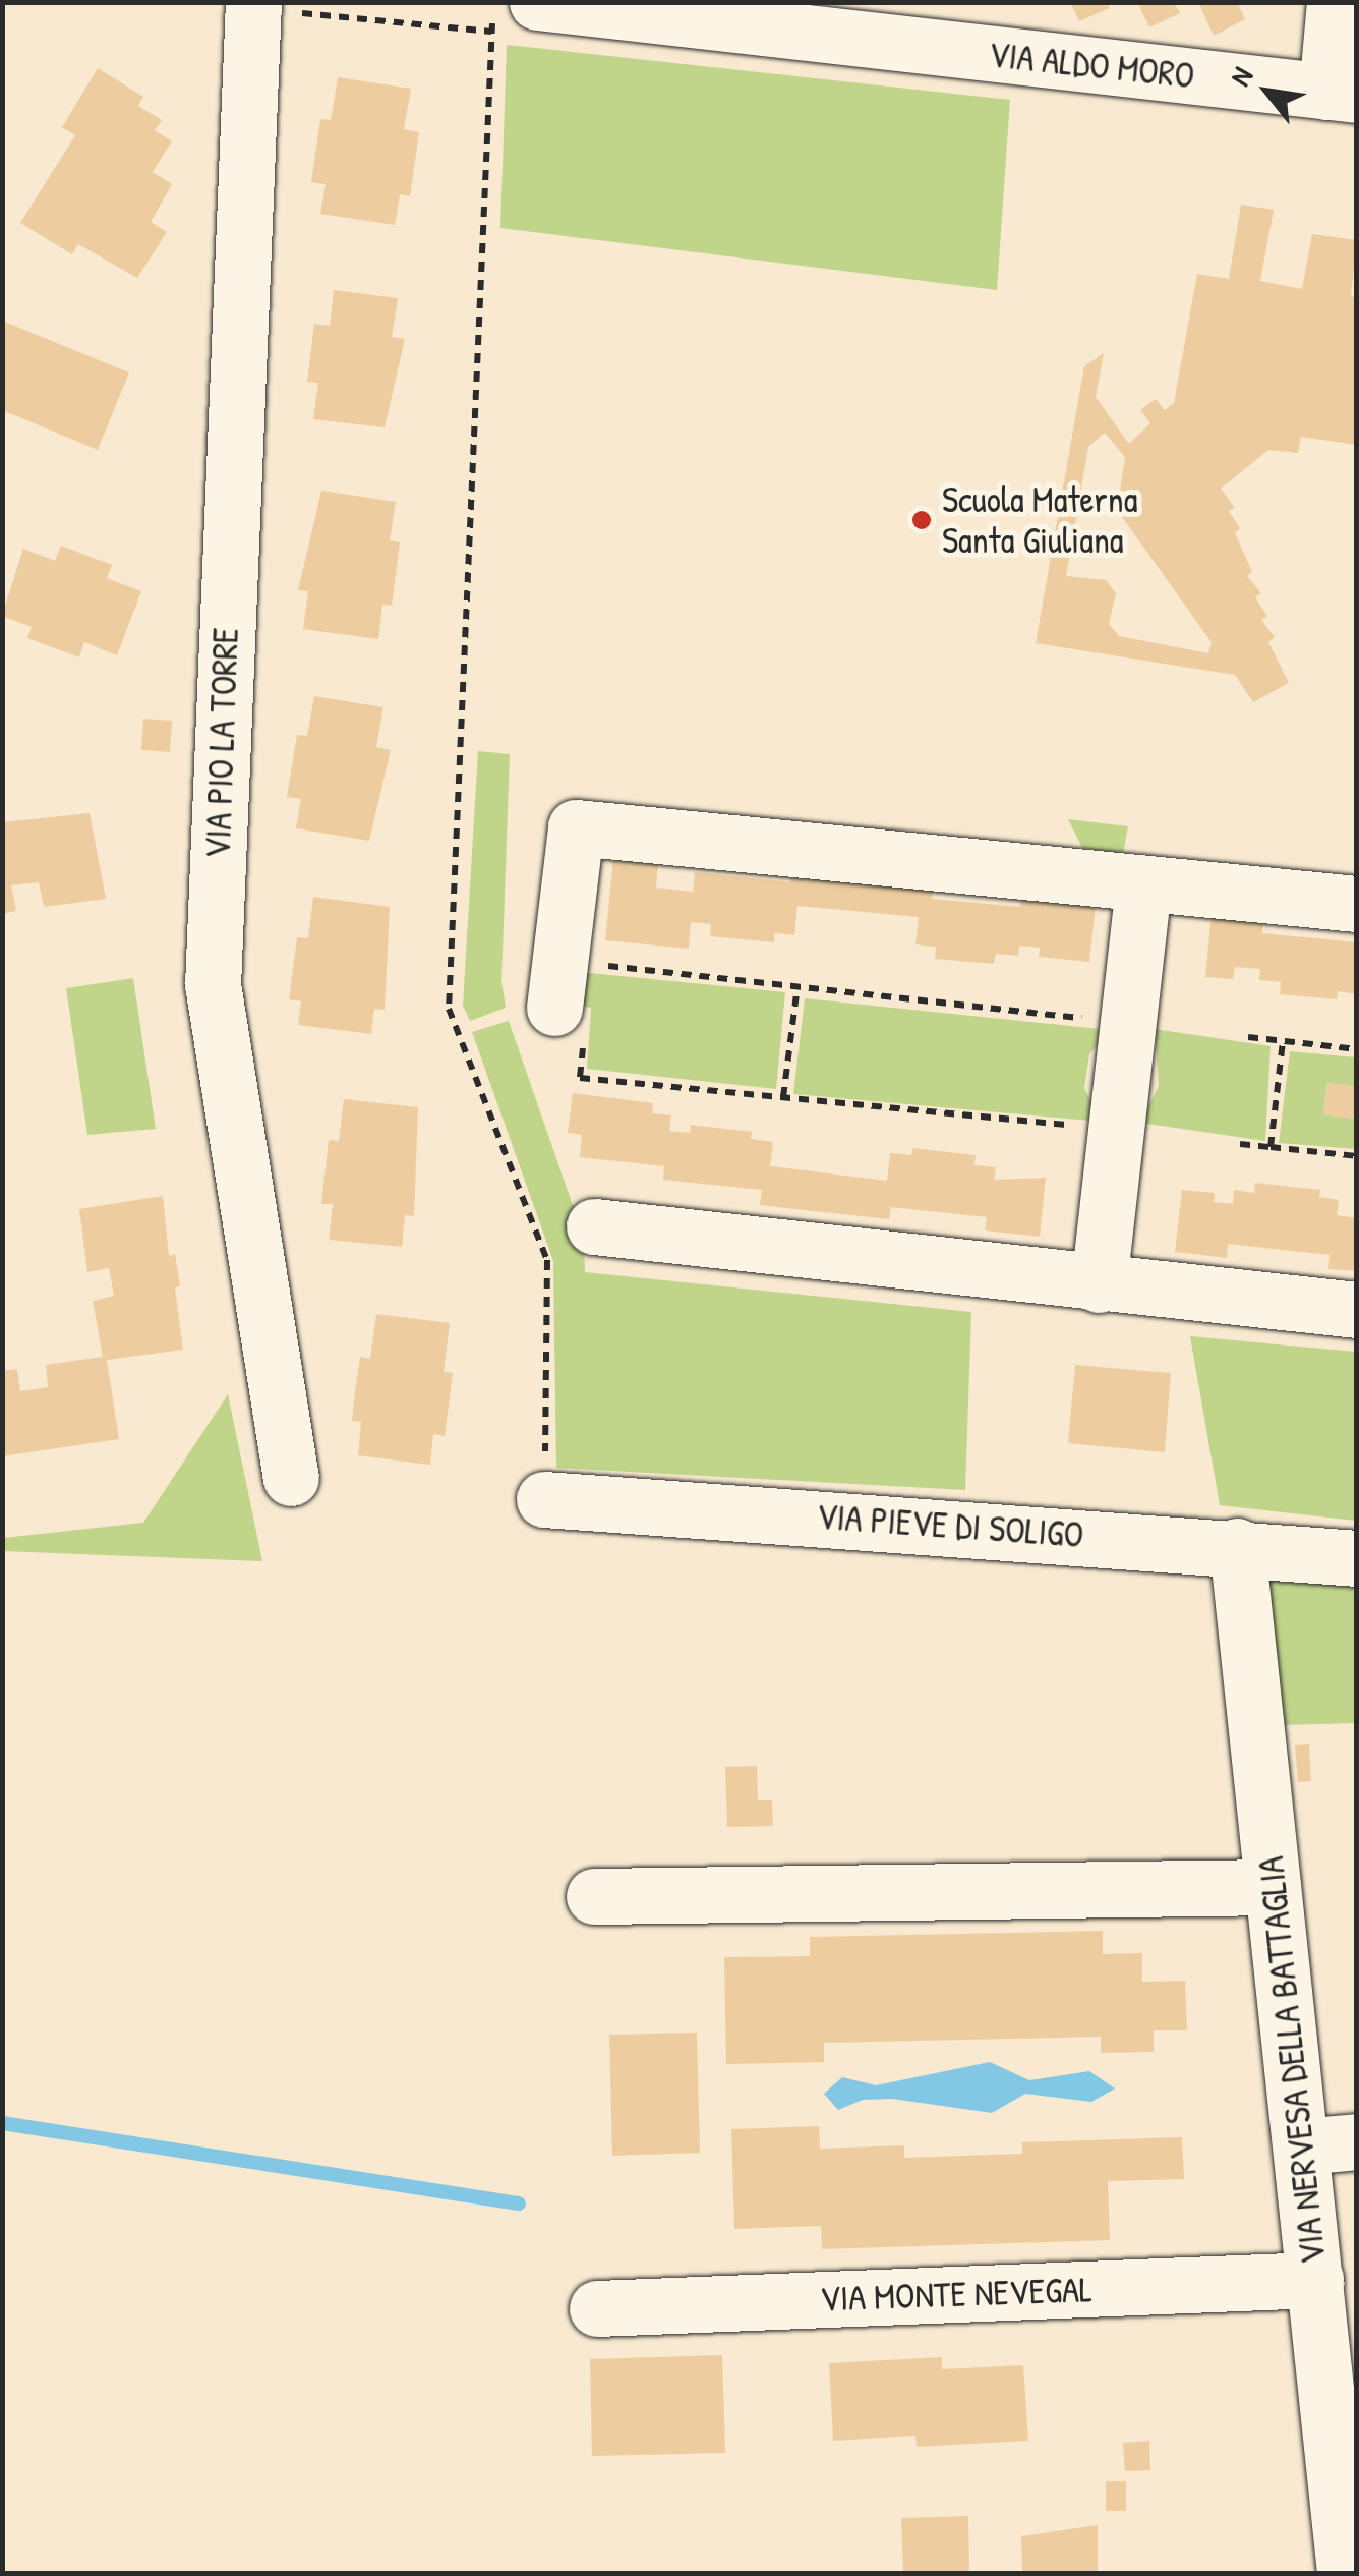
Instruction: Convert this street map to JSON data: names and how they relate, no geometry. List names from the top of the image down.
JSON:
{
  "streets": {
    "street": [
      "VIA ALDO MORO",
      "VIA PIO LA TORRE",
      "VIA PIEVE DI SOLIGO",
      "VIA NERVESA DELLA BATTAGLIA",
      "VIA MONTE NEVEGAL"
    ]
  },
  "crossings": [
    ["VIA PIEVE DI SOLIGO", "VIA NERVESA DELLA BATTAGLIA"],
    ["VIA NERVESA DELLA BATTAGLIA", "VIA MONTE NEVEGAL"]
  ],
  "places": ["Scuola Materna Santa Giuliana"],
  "north": "top left"
}
